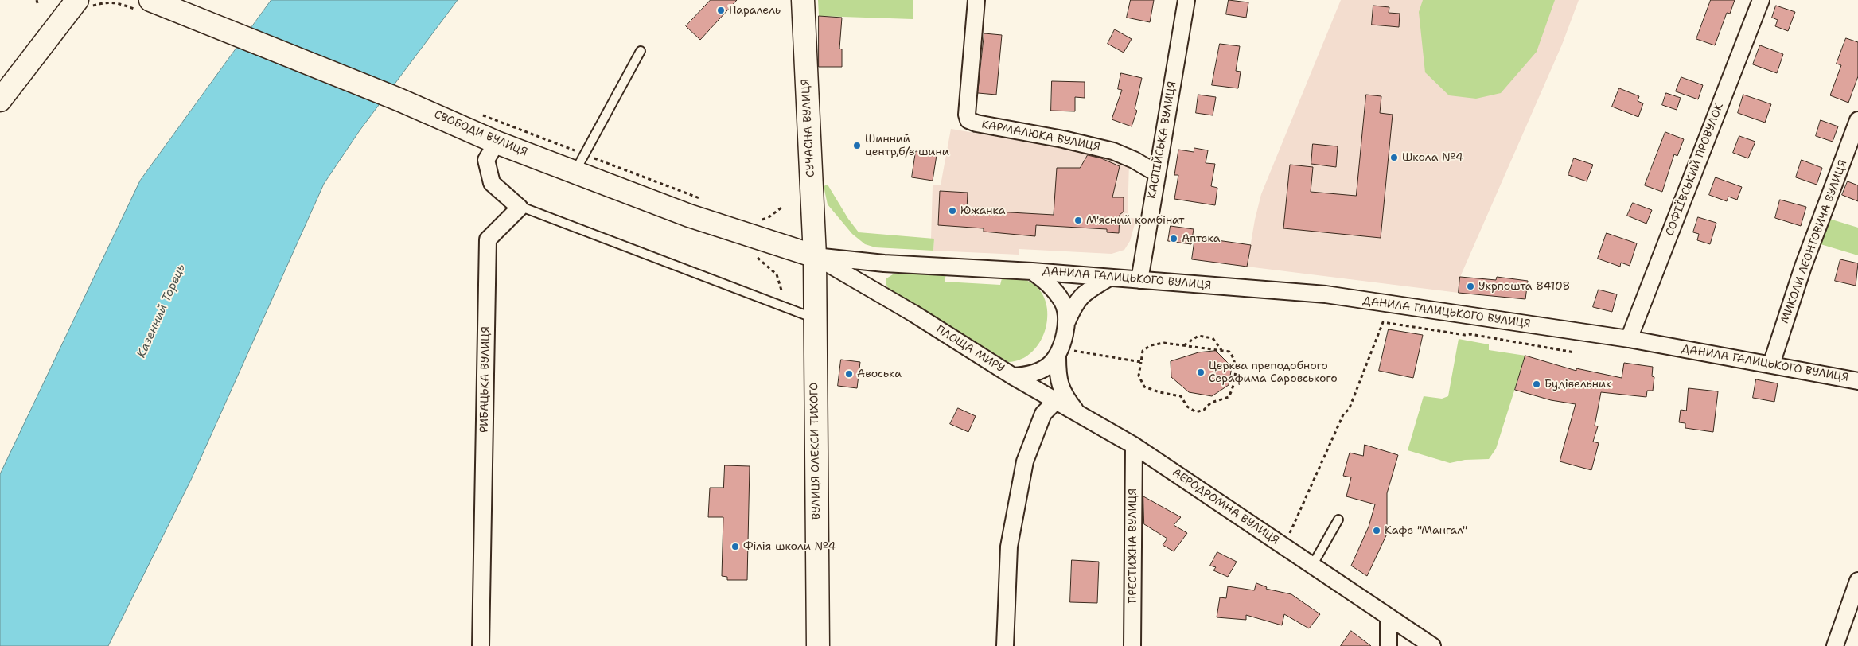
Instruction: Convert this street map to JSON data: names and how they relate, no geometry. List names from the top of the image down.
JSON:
{
  "streets": {
    "main road": ["СУЧАСНА ВУЛИЦЯ", "СВОБОДИ ВУЛИЦЯ", "ВУЛИЦЯ ОЛЕКСИ ТИХОГО"],
    "street": [
      "КАРМАЛЮКА ВУЛИЦЯ",
      "КАСПІЙСЬКА ВУЛИЦЯ",
      "СОФІЇВСЬКИЙ ПРОВУЛОК",
      "МИКОЛИ ЛЕОНТОВИЧА ВУЛИЦЯ",
      "ДАНИЛА ГАЛИЦЬКОГО ВУЛИЦЯ",
      "ПЛОЩА МИРУ",
      "РИБАЦЬКА ВУЛИЦЯ",
      "АЕРОДРОМНА ВУЛИЦЯ",
      "ПРЕСТИЖНА ВУЛИЦЯ"
    ]
  },
  "crossings": [
    ["СУЧАСНА ВУЛИЦЯ", "СВОБОДИ ВУЛИЦЯ"],
    ["СУЧАСНА ВУЛИЦЯ", "ПЛОЩА МИРУ"],
    ["СУЧАСНА ВУЛИЦЯ", "ВУЛИЦЯ ОЛЕКСИ ТИХОГО"],
    ["СВОБОДИ ВУЛИЦЯ", "ПЛОЩА МИРУ"],
    ["СВОБОДИ ВУЛИЦЯ", "ВУЛИЦЯ ОЛЕКСИ ТИХОГО"],
    ["КАРМАЛЮКА ВУЛИЦЯ", "КАСПІЙСЬКА ВУЛИЦЯ"],
    ["КАСПІЙСЬКА ВУЛИЦЯ", "ДАНИЛА ГАЛИЦЬКОГО ВУЛИЦЯ"],
    ["СОФІЇВСЬКИЙ ПРОВУЛОК", "ДАНИЛА ГАЛИЦЬКОГО ВУЛИЦЯ"],
    ["МИКОЛИ ЛЕОНТОВИЧА ВУЛИЦЯ", "ДАНИЛА ГАЛИЦЬКОГО ВУЛИЦЯ"],
    ["ПЛОЩА МИРУ", "ВУЛИЦЯ ОЛЕКСИ ТИХОГО"],
    ["ПЛОЩА МИРУ", "АЕРОДРОМНА ВУЛИЦЯ"],
    ["АЕРОДРОМНА ВУЛИЦЯ", "ПРЕСТИЖНА ВУЛИЦЯ"]
  ],
  "water": ["Казенний Торець"],
  "places": [
    "Паралель",
    "Шинний центр,б/в шини",
    "Школа №4",
    "Южанка",
    "М'ясний комбінат",
    "Аптека",
    "Укрпошта 84108",
    "Церква преподобного Серафима Саровського",
    "Авоська",
    "Будівельник",
    "Кафе \"Мангал\"",
    "Філія школи №4"
  ]
}
